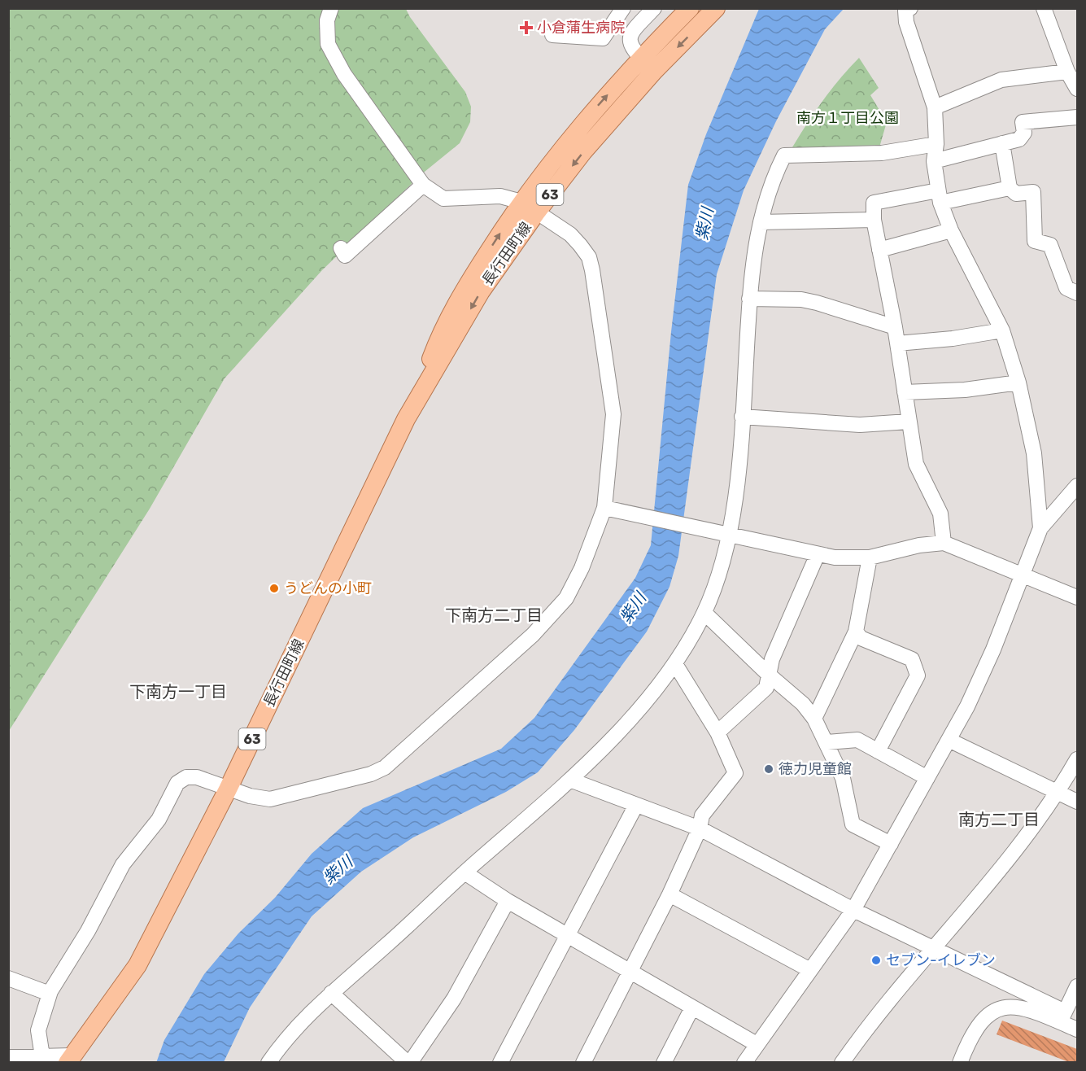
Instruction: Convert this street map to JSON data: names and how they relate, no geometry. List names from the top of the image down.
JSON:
{
  "streets": {
    "main road": ["63", "長行田町線"]
  },
  "districts": ["下南方二丁目", "下南方一丁目", "南方二丁目"],
  "water": ["紫川"],
  "parks": ["南方１丁目公園"],
  "places": {
    "health": ["小倉蒲生病院"],
    "other": ["うどんの小町", "徳力児童館", "セブン-イレブン"]
  }
}
